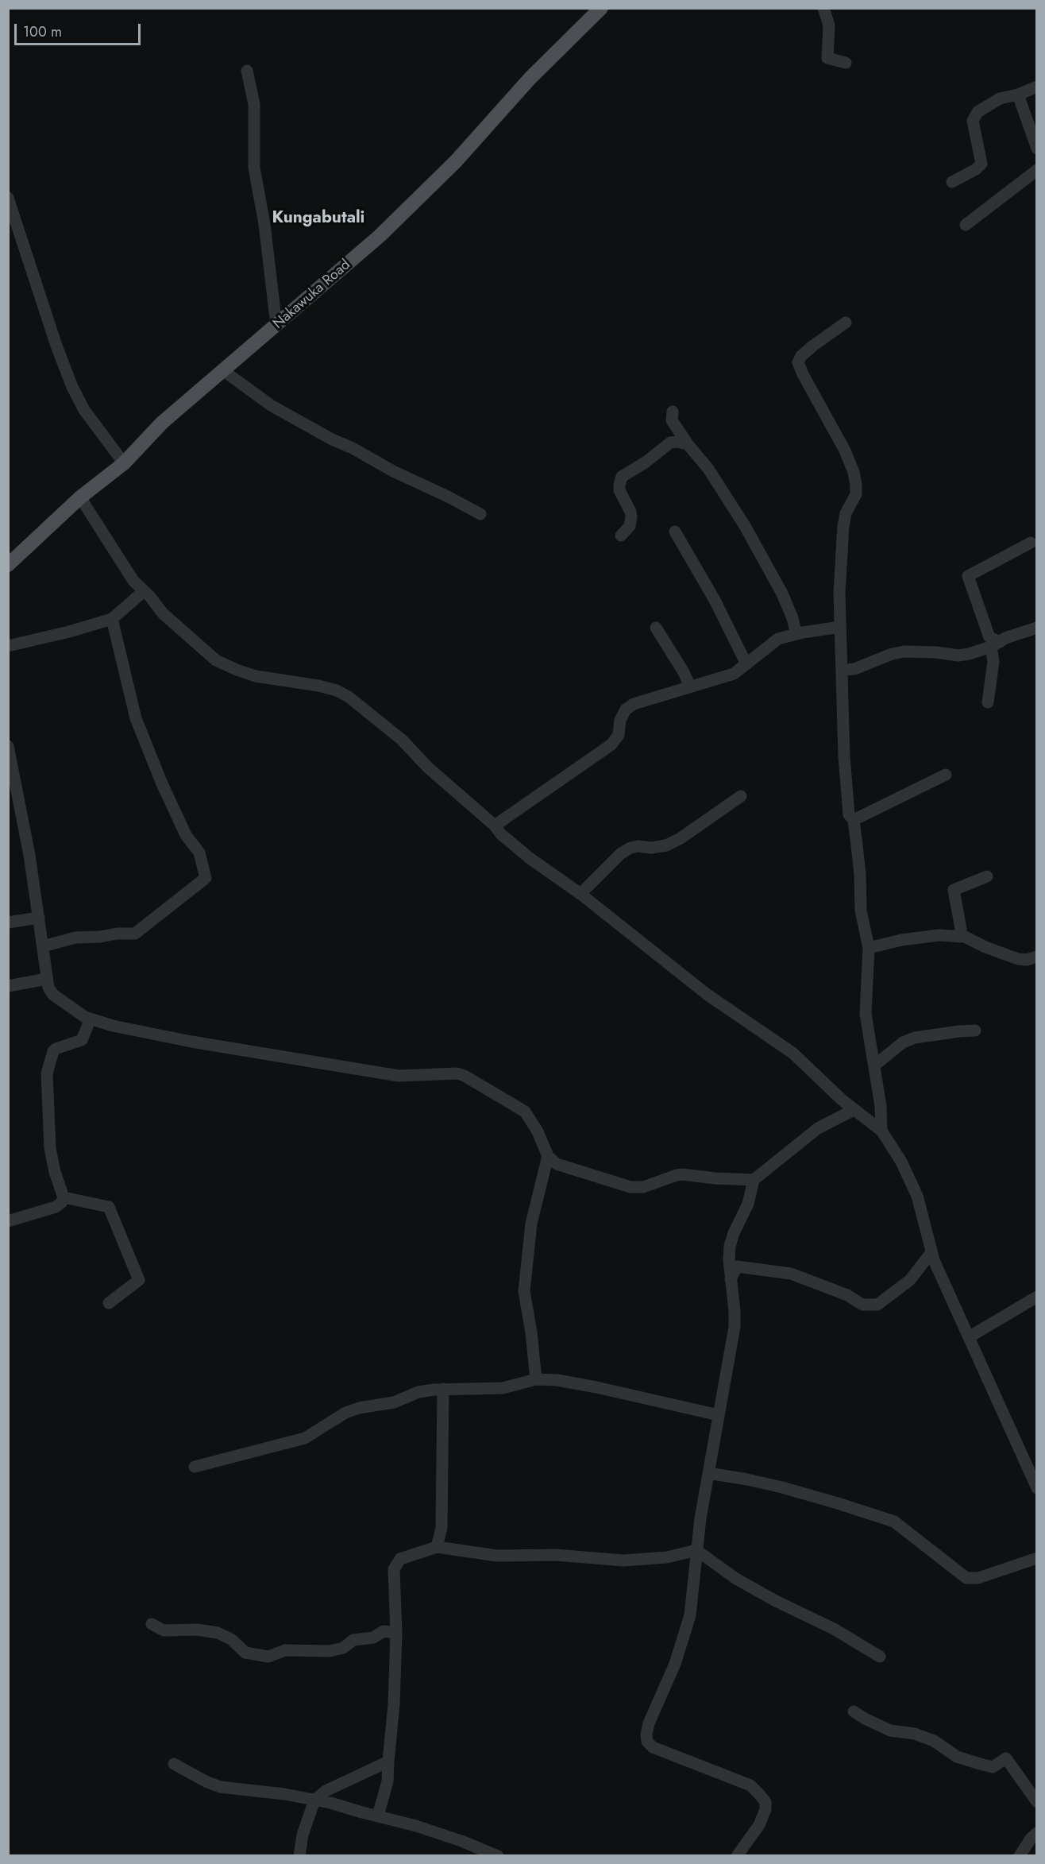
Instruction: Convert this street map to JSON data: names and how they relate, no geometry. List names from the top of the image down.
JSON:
{
  "streets": {
    "main road": ["Nakawuka Road"]
  },
  "districts": ["Kungabutali"],
  "scale_bar": "100 m"
}
